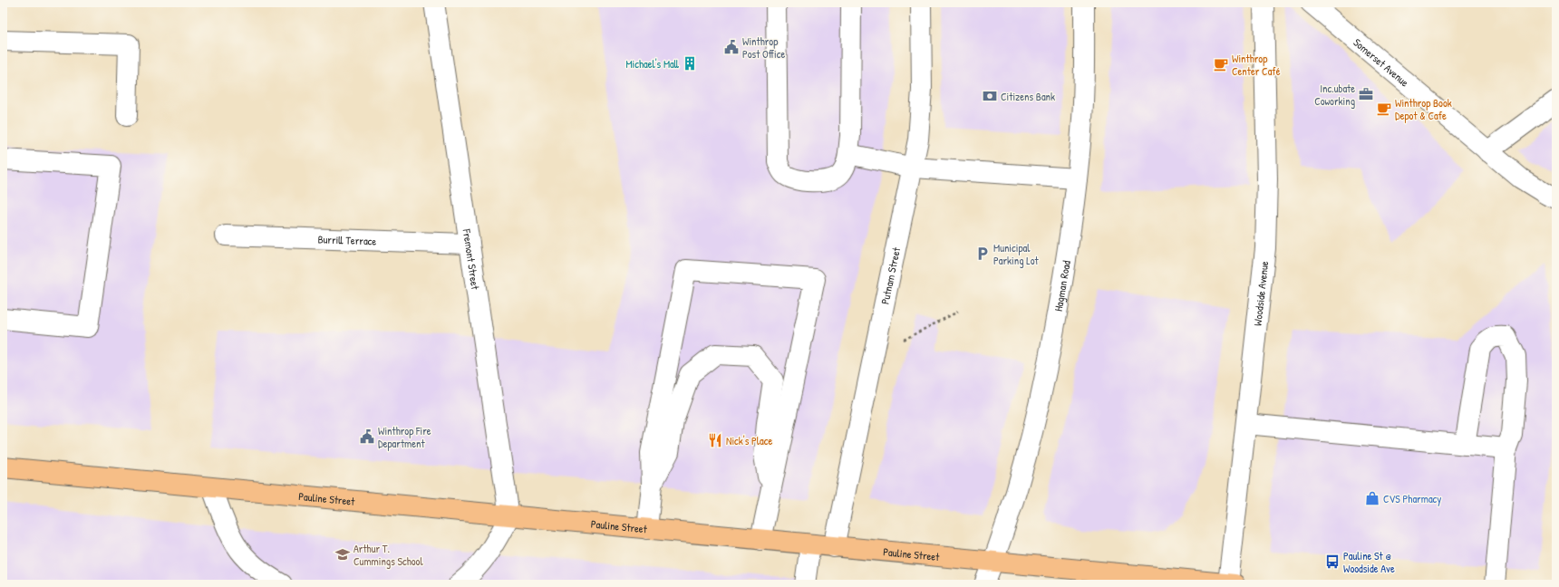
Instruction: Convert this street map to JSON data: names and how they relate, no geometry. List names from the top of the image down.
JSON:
{
  "streets": {
    "main road": ["Pauline Street"],
    "street": [
      "Somerset Avenue",
      "Burrill Terrace",
      "Fremont Street",
      "Putnam Street",
      "Hagman Road",
      "Woodside Avenue"
    ]
  },
  "crossings": [
    ["Burrill Terrace", "Fremont Street"],
    ["Fremont Street", "Pauline Street"],
    ["Putnam Street", "Pauline Street"],
    ["Hagman Road", "Pauline Street"],
    ["Woodside Avenue", "Pauline Street"]
  ],
  "places": {
    "public building": ["Winthrop Post Office", "Winthrop Fire Department"],
    "building": ["Michael's Mall"],
    "cafe": ["Winthrop Center Café", "Winthrop Book Depot & Cafe"],
    "office": ["Inc.ubate Coworking"],
    "bank": ["Citizens Bank"],
    "parking": ["Municipal Parking Lot"],
    "restaurant": ["Nick's Place"],
    "shop": ["CVS Pharmacy"],
    "school or university": ["Arthur T. Cummings School"],
    "bus stop": ["Pauline St @ Woodside Ave"]
  }
}
